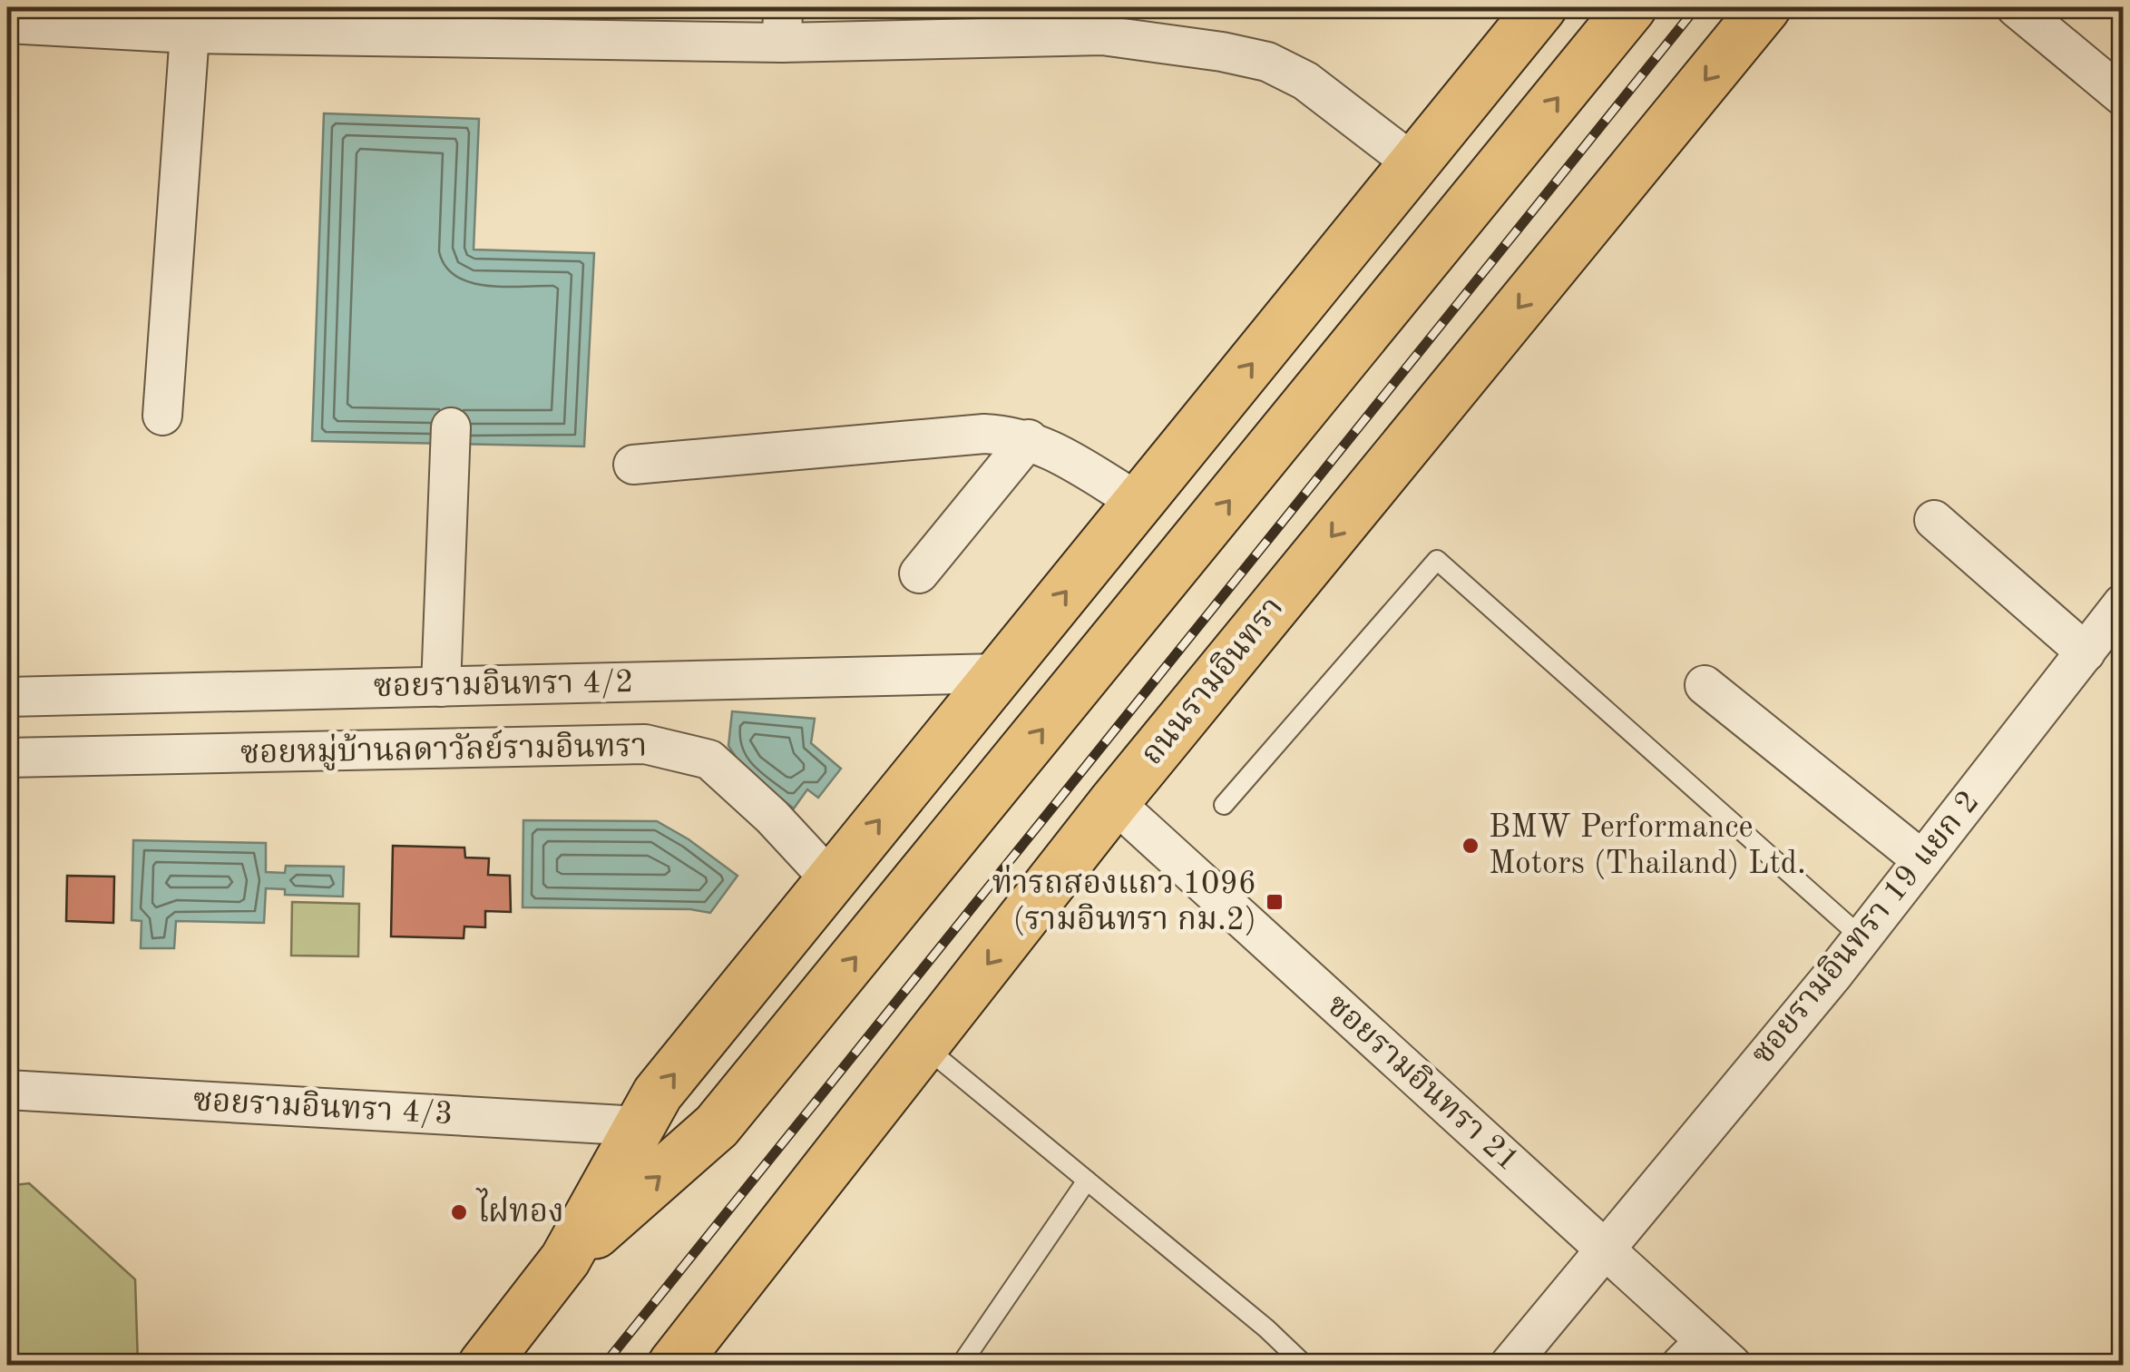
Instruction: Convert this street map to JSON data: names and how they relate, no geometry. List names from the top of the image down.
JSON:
{
  "streets": {
    "main road": ["ถนนรามอินทรา"],
    "street": [
      "ซอยรามอินทรา 4/2",
      "ซอยหมู่บ้านลดาวัลย์รามอินทรา",
      "ซอยรามอินทรา 19 แยก 2",
      "ซอยรามอินทรา 21",
      "ซอยรามอินทรา 4/3"
    ]
  },
  "crossings": [
    ["ถนนรามอินทรา", "ซอยรามอินทรา 21"],
    ["ซอยรามอินทรา 19 แยก 2", "ซอยรามอินทรา 21"]
  ],
  "places": {
    "other": ["BMW Performance Motors (Thailand) Ltd.", "ไฝทอง"],
    "transit": ["ท่ารถสองแถว 1096 (รามอินทรา กม.2)"]
  }
}
